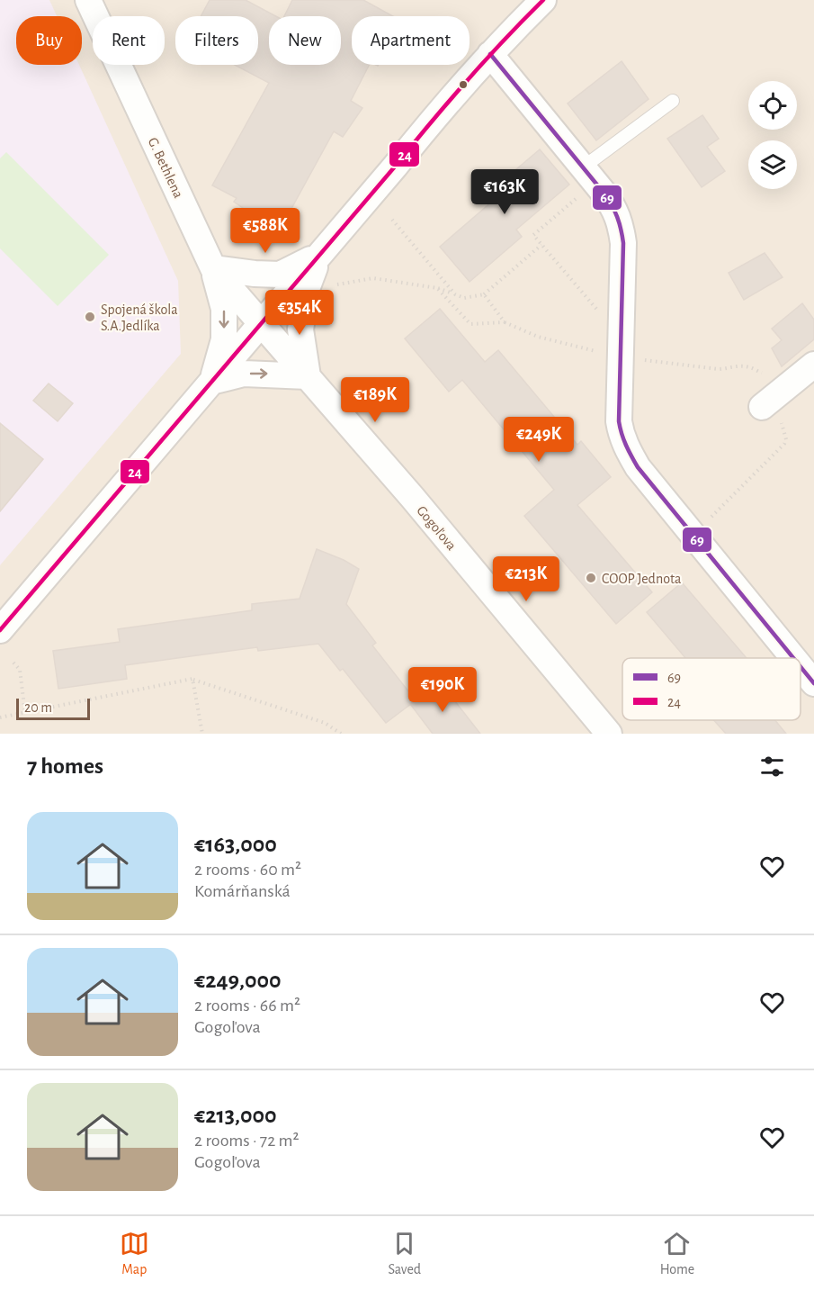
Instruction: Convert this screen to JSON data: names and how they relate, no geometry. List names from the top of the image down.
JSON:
{
  "streets": {
    "street": ["G. Bethlena", "Gogoľova"]
  },
  "crossings": [
    ["G. Bethlena", "Gogoľova"]
  ],
  "places": ["Spojená škola S.A.Jedlíka", "COOP Jednota"],
  "lines": ["transit line 24", "transit line 69"],
  "legend": ["69", "24"],
  "scale_bar": "20 m",
  "page": {
    "chip": [
      "Buy",
      "Rent",
      "Filters",
      "New",
      "Apartment"
    ],
    "price": [
      "€163K",
      "€588K",
      "€354K",
      "€189K",
      "€249K",
      "€213K",
      "€190K"
    ],
    "scale": "20 m",
    "heading": "7 homes",
    "list": [
      {
        "name": "€163,000",
        "note": "2 rooms · 60 m² · Komárňanská"
      },
      {
        "name": "€249,000",
        "note": "2 rooms · 66 m² · Gogoľova"
      },
      {
        "name": "€213,000",
        "note": "2 rooms · 72 m² · Gogoľova"
      }
    ],
    "tabs": ["Map", "Saved", "Home"]
  }
}
